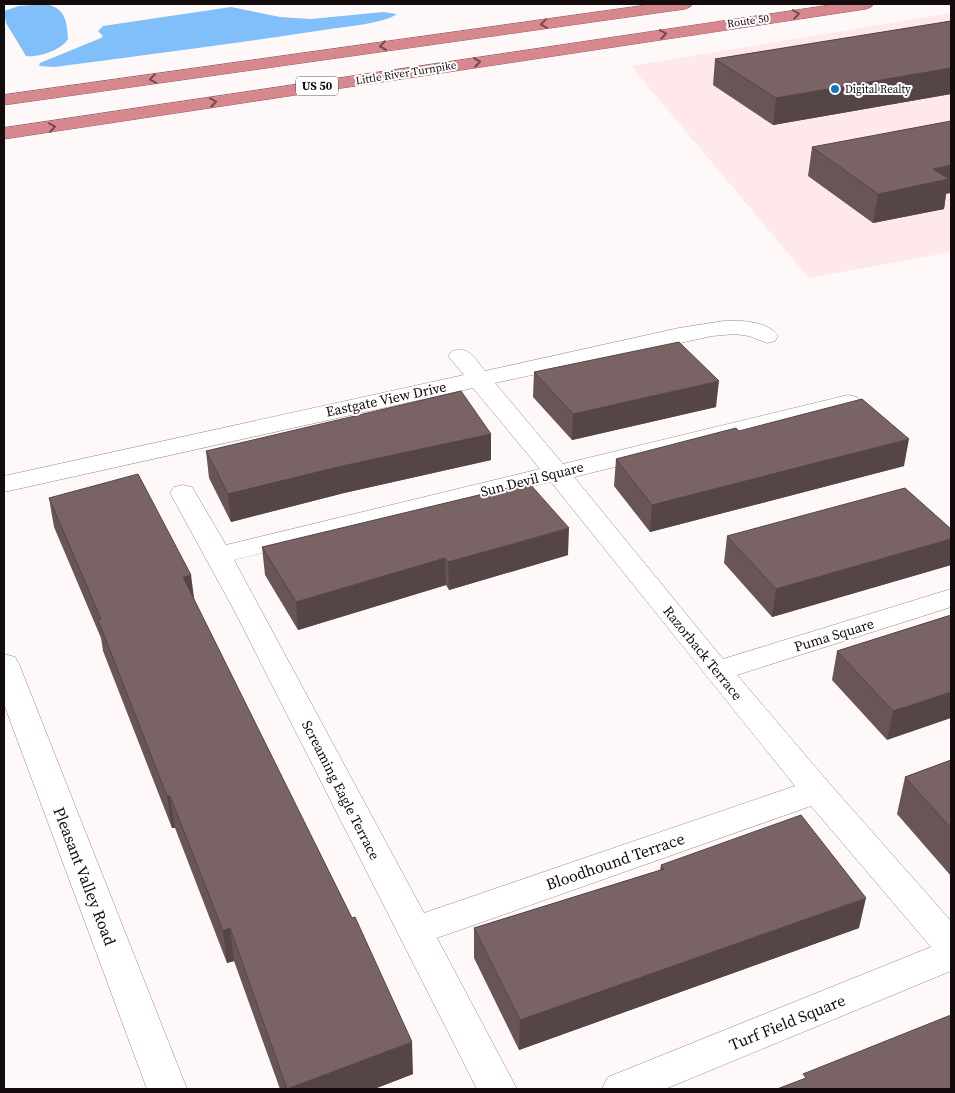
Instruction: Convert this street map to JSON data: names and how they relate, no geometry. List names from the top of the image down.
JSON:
{
  "streets": {
    "highway": ["Route 50", "Little River Turnpike", "US 50"],
    "street": [
      "Eastgate View Drive",
      "Sun Devil Square",
      "Puma Square",
      "Razorback Terrace",
      "Screaming Eagle Terrace",
      "Bloodhound Terrace",
      "Pleasant Valley Road",
      "Turf Field Square"
    ]
  },
  "crossings": [
    ["Route 50", "Little River Turnpike"],
    ["Eastgate View Drive", "Razorback Terrace"],
    ["Sun Devil Square", "Razorback Terrace"],
    ["Sun Devil Square", "Screaming Eagle Terrace"],
    ["Puma Square", "Razorback Terrace"],
    ["Razorback Terrace", "Bloodhound Terrace"],
    ["Screaming Eagle Terrace", "Bloodhound Terrace"]
  ],
  "one_way": ["Route 50"],
  "places": ["Digital Realty"]
}
